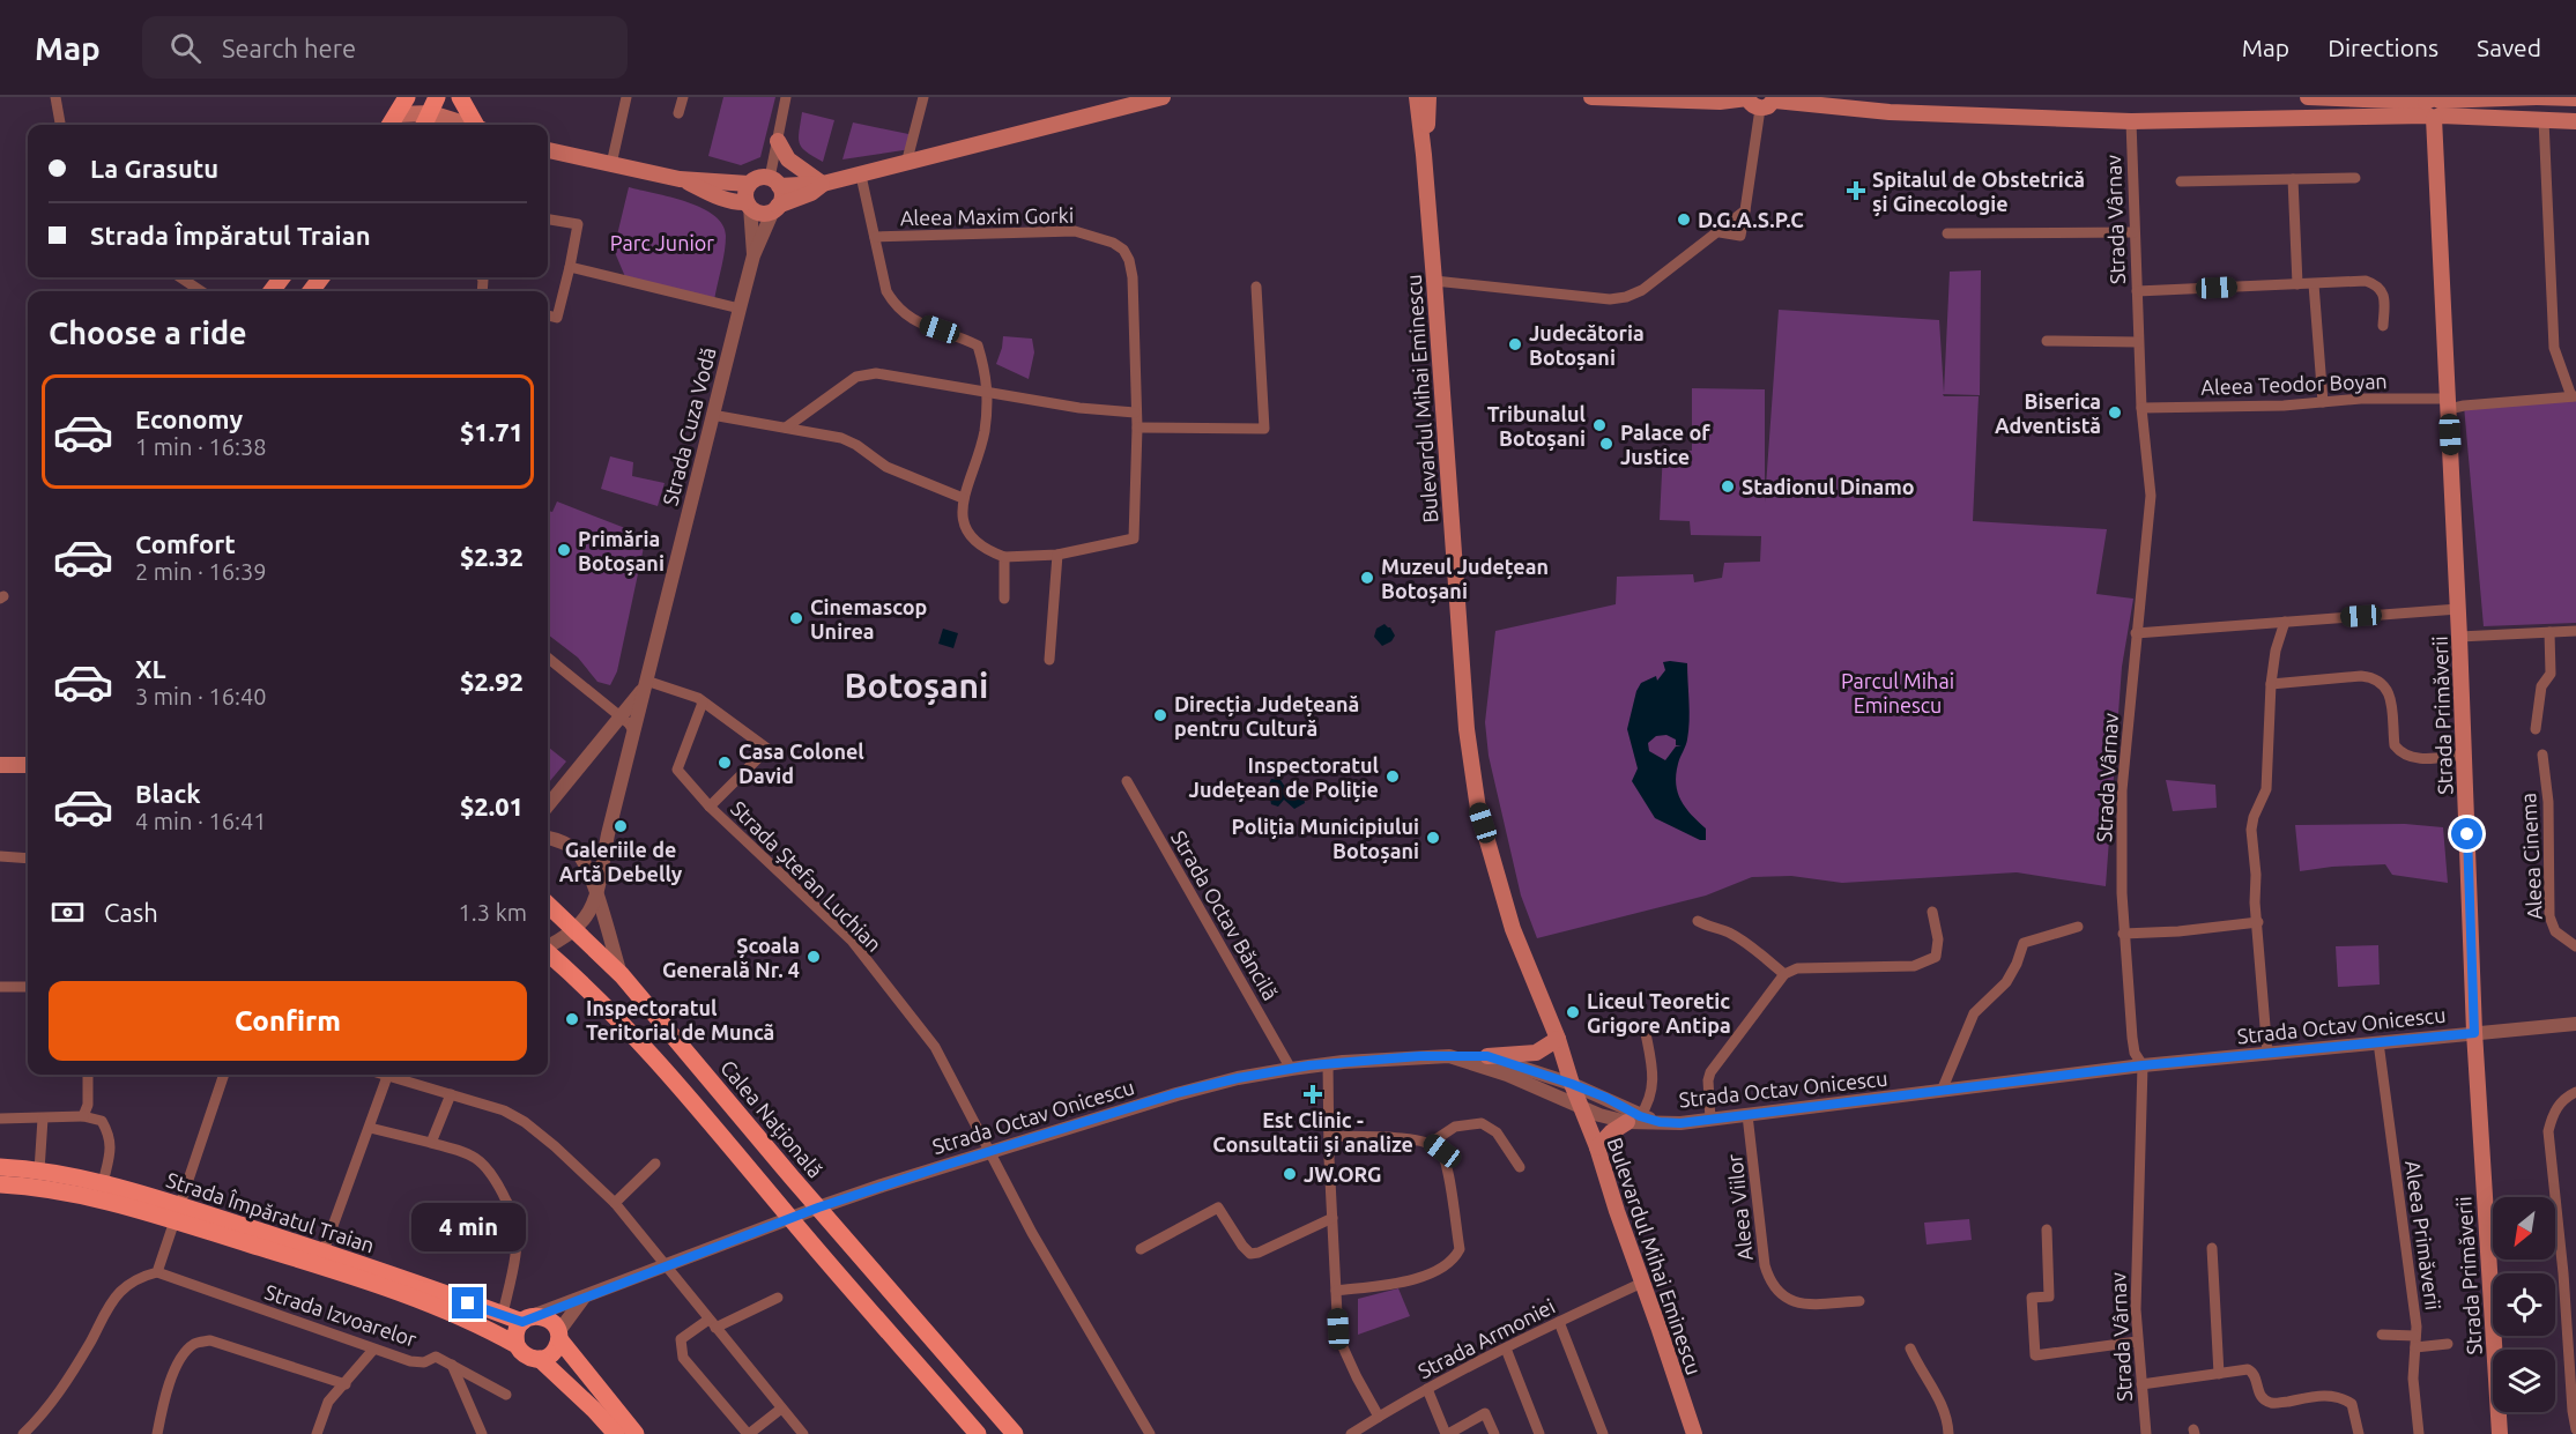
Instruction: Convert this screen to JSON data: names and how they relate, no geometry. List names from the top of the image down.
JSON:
{
  "streets": {
    "main road": [
      "Bulevardul Mihai Eminescu",
      "Strada Primăverii",
      "Calea Națională",
      "Strada Împăratul Traian"
    ],
    "street": [
      "Aleea Maxim Gorki",
      "Strada Vârnav",
      "Aleea Teodor Boyan",
      "Strada Cuza Vodă",
      "Aleea Cinema",
      "Strada Ștefan Luchian",
      "Strada Octav Băncilă",
      "Strada Octav Onicescu",
      "Aleea Viilor",
      "Aleea Primăverii",
      "Strada Izvoarelor",
      "Strada Armoniei"
    ]
  },
  "crossings": [
    ["Strada Vârnav", "Aleea Teodor Boyan"],
    ["Strada Vârnav", "Strada Octav Onicescu"],
    ["Aleea Teodor Boyan", "Strada Primăverii"],
    ["Bulevardul Mihai Eminescu", "Strada Octav Onicescu"],
    ["Bulevardul Mihai Eminescu", "Strada Armoniei"],
    ["Strada Cuza Vodă", "Calea Națională"],
    ["Strada Primăverii", "Strada Octav Onicescu"],
    ["Strada Ștefan Luchian", "Strada Octav Onicescu"],
    ["Strada Octav Băncilă", "Strada Octav Onicescu"],
    ["Strada Octav Onicescu", "Calea Națională"],
    ["Strada Octav Onicescu", "Aleea Viilor"],
    ["Strada Octav Onicescu", "Strada Împăratul Traian"],
    ["Strada Octav Onicescu", "Aleea Primăverii"]
  ],
  "districts": ["Botoșani"],
  "parks": ["Parc Junior", "Parcul Mihai Eminescu"],
  "places": {
    "health": ["Spitalul de Obstetrică și Ginecologie", "Est Clinic - Consultatii și analize"],
    "other": [
      "D.G.A.S.P.C",
      "Judecătoria Botoșani",
      "Biserica Adventistă",
      "Tribunalul Botoșani",
      "Palace of Justice",
      "Stadionul Dinamo",
      "Primăria Botoșani",
      "Muzeul Județean Botoșani",
      "Cinemascop Unirea",
      "Direcția Județeană pentru Cultură",
      "Casa Colonel David",
      "Inspectoratul Județean de Poliție",
      "Galeriile de Artă Debelly",
      "Poliția Municipiului Botoșani",
      "Școala Generală Nr. 4",
      "Liceul Teoretic Grigore Antipa",
      "Inspectoratul Teritorial de Muncã",
      "JW.ORG"
    ]
  },
  "north": "bottom left",
  "page": {
    "header": "Map",
    "search": "Search here",
    "nav": ["Map", "Directions", "Saved"],
    "banner": ["La Grasutu", "Strada Împăratul Traian"],
    "heading": "Choose a ride",
    "list": [
      {
        "name": "Economy",
        "note": "1 min · 16:38",
        "value": "$1.71"
      },
      {
        "name": "Comfort",
        "note": "2 min · 16:39",
        "value": "$2.32"
      },
      {
        "name": "XL",
        "note": "3 min · 16:40",
        "value": "$2.92"
      },
      {
        "name": "Black",
        "note": "4 min · 16:41",
        "value": "$2.01"
      }
    ],
    "pay": ["Cash", "1.3 km"],
    "buttons": "Confirm",
    "bubble": "4 min"
  }
}
